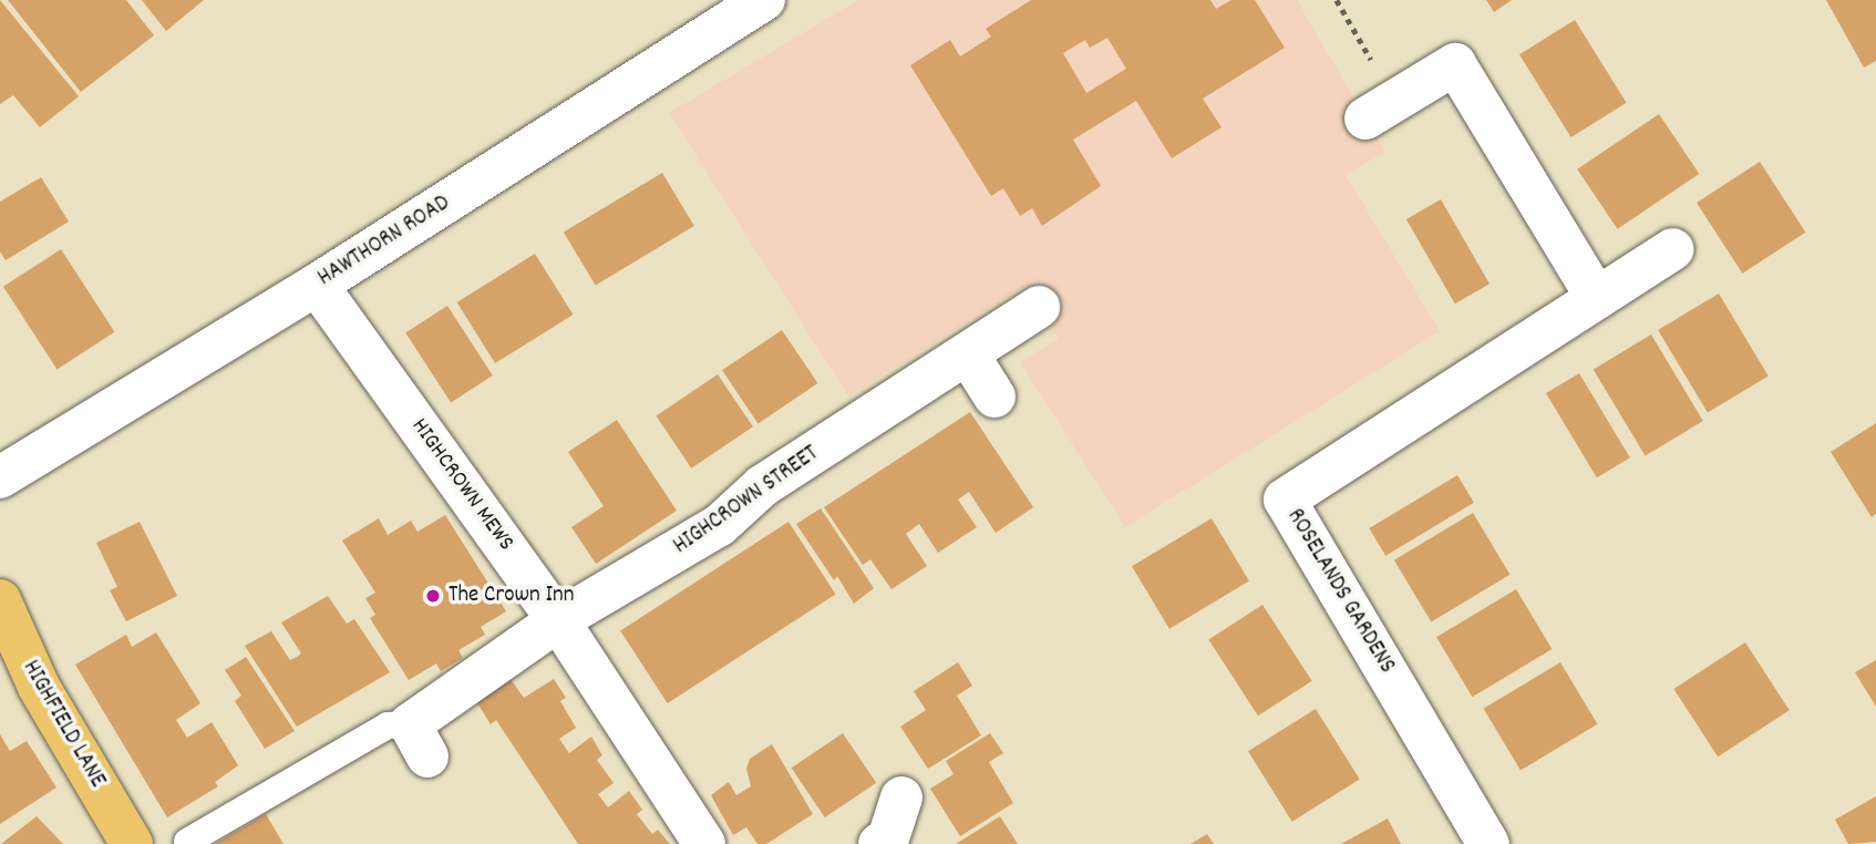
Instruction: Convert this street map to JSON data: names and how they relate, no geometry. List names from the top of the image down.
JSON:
{
  "streets": {
    "main road": ["HIGHFIELD LANE"],
    "street": [
      "HAWTHORN ROAD",
      "HIGHCROWN MEWS",
      "HIGHCROWN STREET",
      "ROSELANDS GARDENS"
    ]
  },
  "crossings": [
    ["HAWTHORN ROAD", "HIGHCROWN MEWS"],
    ["HIGHCROWN MEWS", "HIGHCROWN STREET"]
  ],
  "places": ["The Crown Inn"]
}
